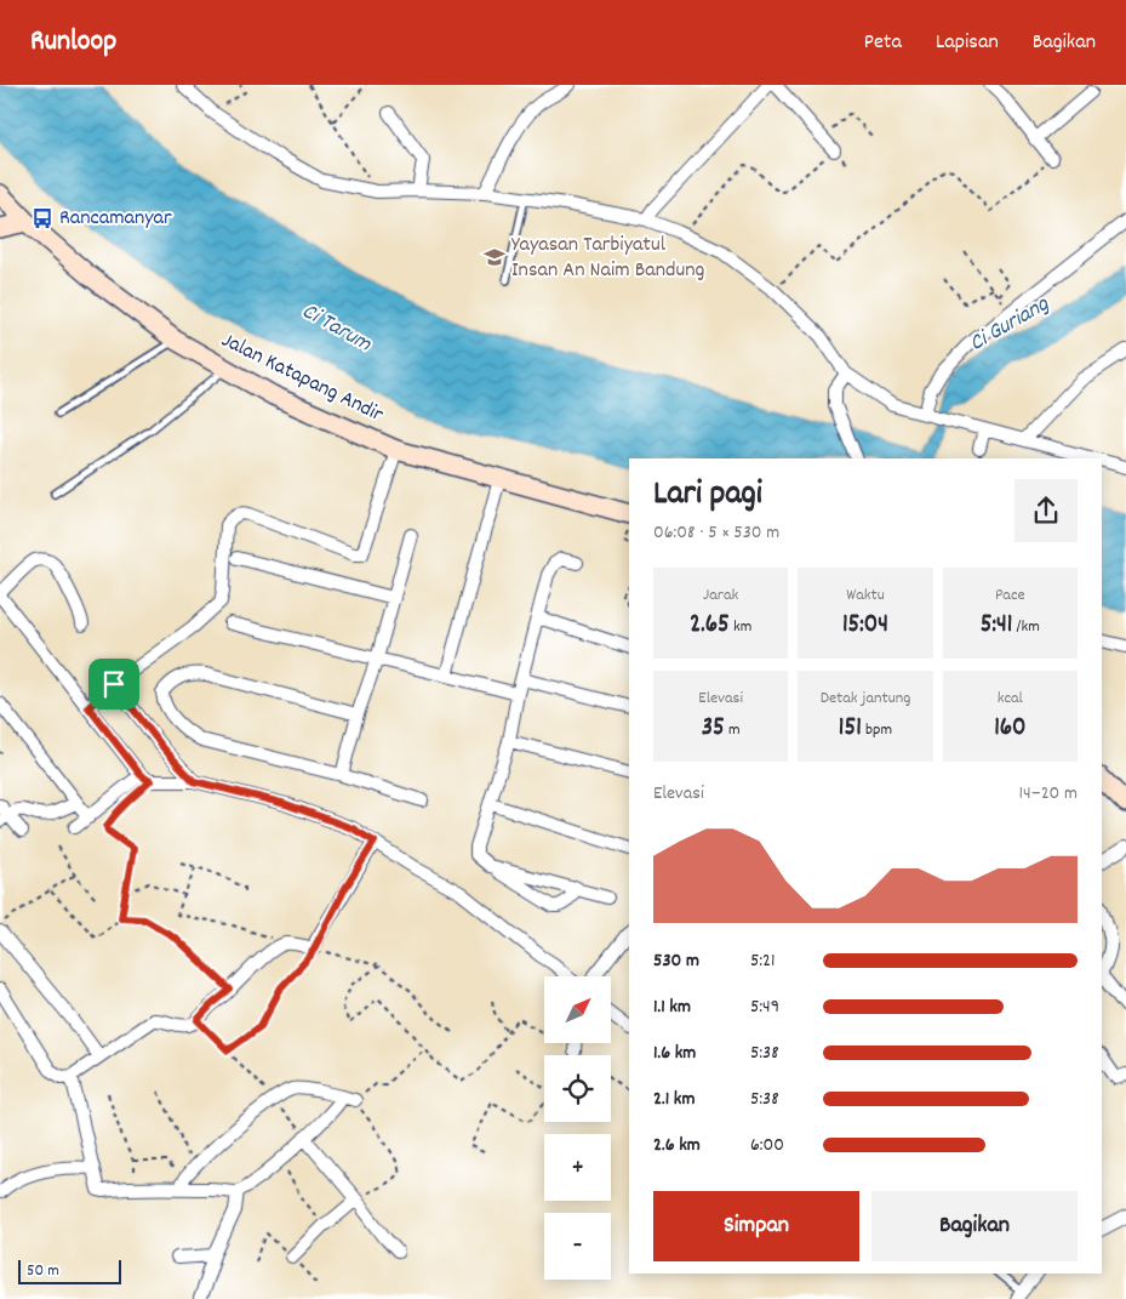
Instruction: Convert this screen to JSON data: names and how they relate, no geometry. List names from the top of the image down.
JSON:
{
  "streets": {
    "street": ["Jalan Katapang Andir"]
  },
  "water": ["Ci Guriang", "Ci Tarum"],
  "places": {
    "bus stop": ["Rancamanyar"],
    "school or university": ["Yayasan Tarbiyatul Insan An Naim Bandung"]
  },
  "scale_bar": "50 m",
  "north": "top right",
  "page": {
    "header": "Runloop",
    "nav": ["Peta", "Lapisan", "Bagikan"],
    "heading": ["Lari pagi", "06:08 · 5 × 530 m"],
    "stats": [
      ["Jarak", "2.65 km"],
      ["Waktu", "15:04"],
      ["Pace", "5:41 /km"],
      ["Elevasi", "35 m"],
      ["Detak jantung", "151 bpm"],
      ["kcal", "160"]
    ],
    "chart": ["Elevasi", "14–20 m"],
    "list": [
      {
        "name": "530 m",
        "note": "5:21"
      },
      {
        "name": "1.1 km",
        "note": "5:49"
      },
      {
        "name": "1.6 km",
        "note": "5:38"
      },
      {
        "name": "2.1 km",
        "note": "5:38"
      },
      {
        "name": "2.6 km",
        "note": "6:00"
      }
    ],
    "map_buttons": ["+", "−"],
    "buttons": ["Simpan", "Bagikan"],
    "scale": "50 m"
  }
}
